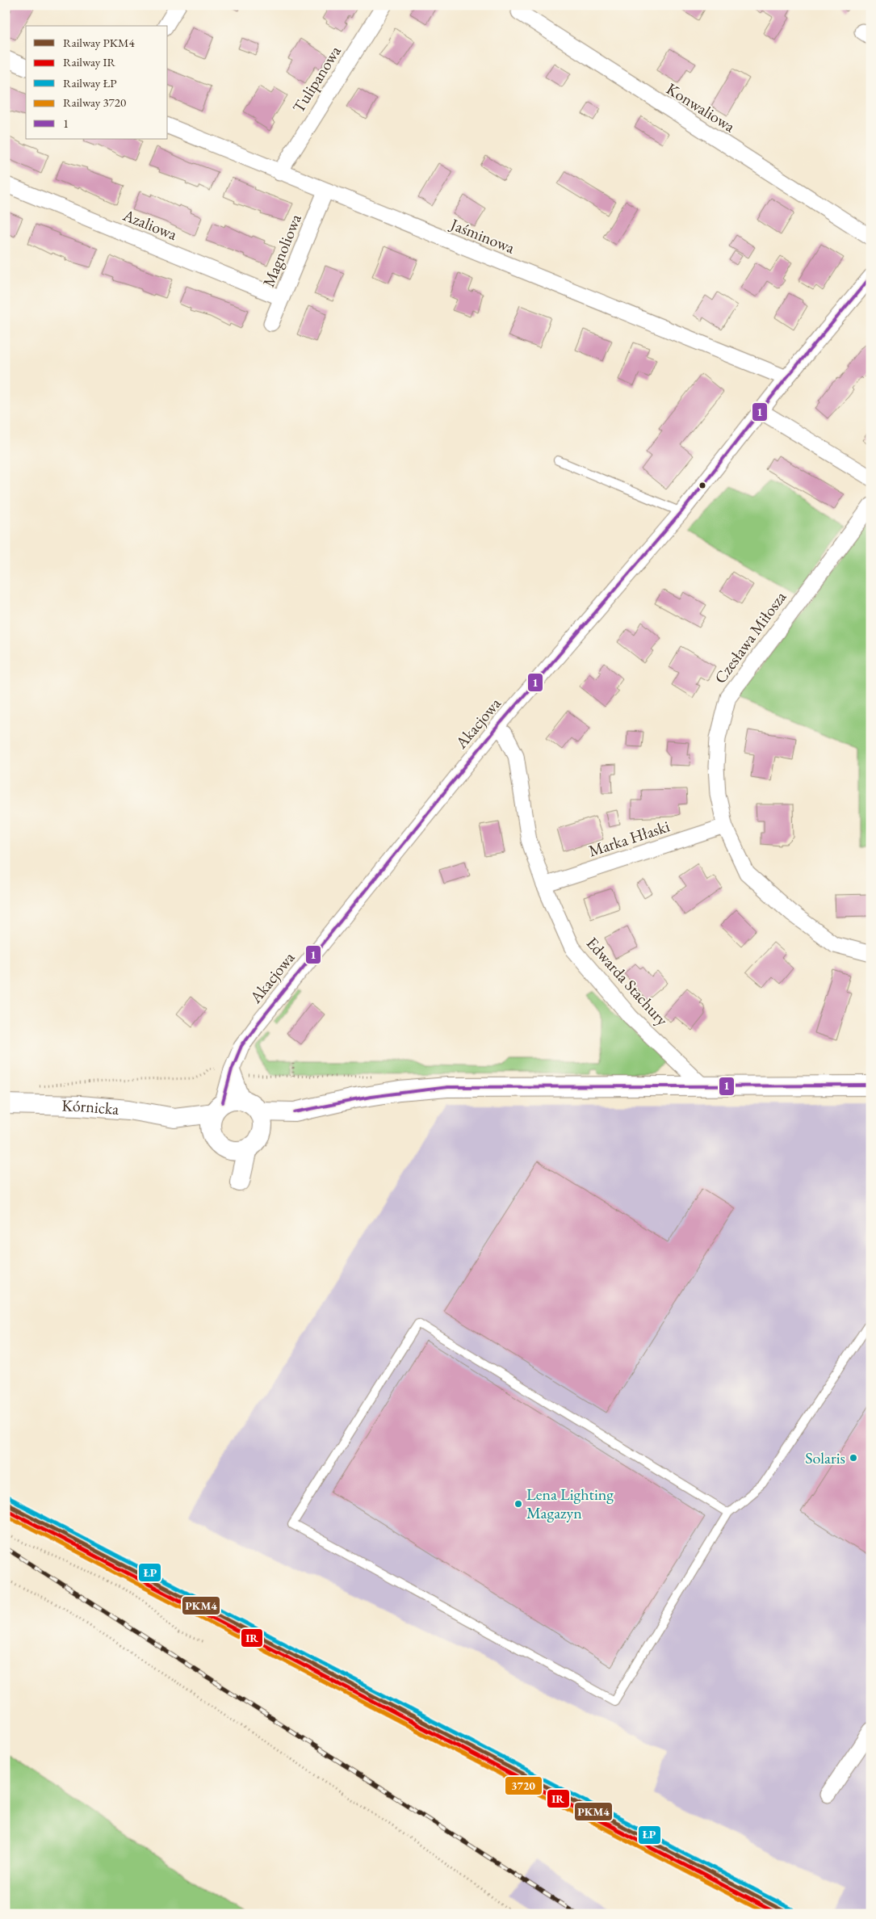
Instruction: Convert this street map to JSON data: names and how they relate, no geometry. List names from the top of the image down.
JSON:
{
  "streets": {
    "street": [
      "Tulipanowa",
      "Konwaliowa",
      "Azaliowa",
      "Jaśminowa",
      "Magnoliowa",
      "Czesława Miłosza",
      "Akacjowa",
      "Marka Hłaski",
      "Edwarda Stachury",
      "Kórnicka"
    ]
  },
  "crossings": [
    ["Tulipanowa", "Jaśminowa"],
    ["Azaliowa", "Magnoliowa"],
    ["Jaśminowa", "Magnoliowa"],
    ["Jaśminowa", "Akacjowa"],
    ["Czesława Miłosza", "Marka Hłaski"],
    ["Akacjowa", "Edwarda Stachury"],
    ["Marka Hłaski", "Edwarda Stachury"]
  ],
  "places": ["Solaris", "Lena Lighting Magazyn"],
  "lines": [
    "transit line 1",
    "rail line ŁP",
    "rail line PKM4",
    "rail line IR",
    "rail line 3720"
  ],
  "legend": [
    "Railway PKM4",
    "Railway IR",
    "Railway ŁP",
    "Railway 3720",
    "1"
  ]
}
